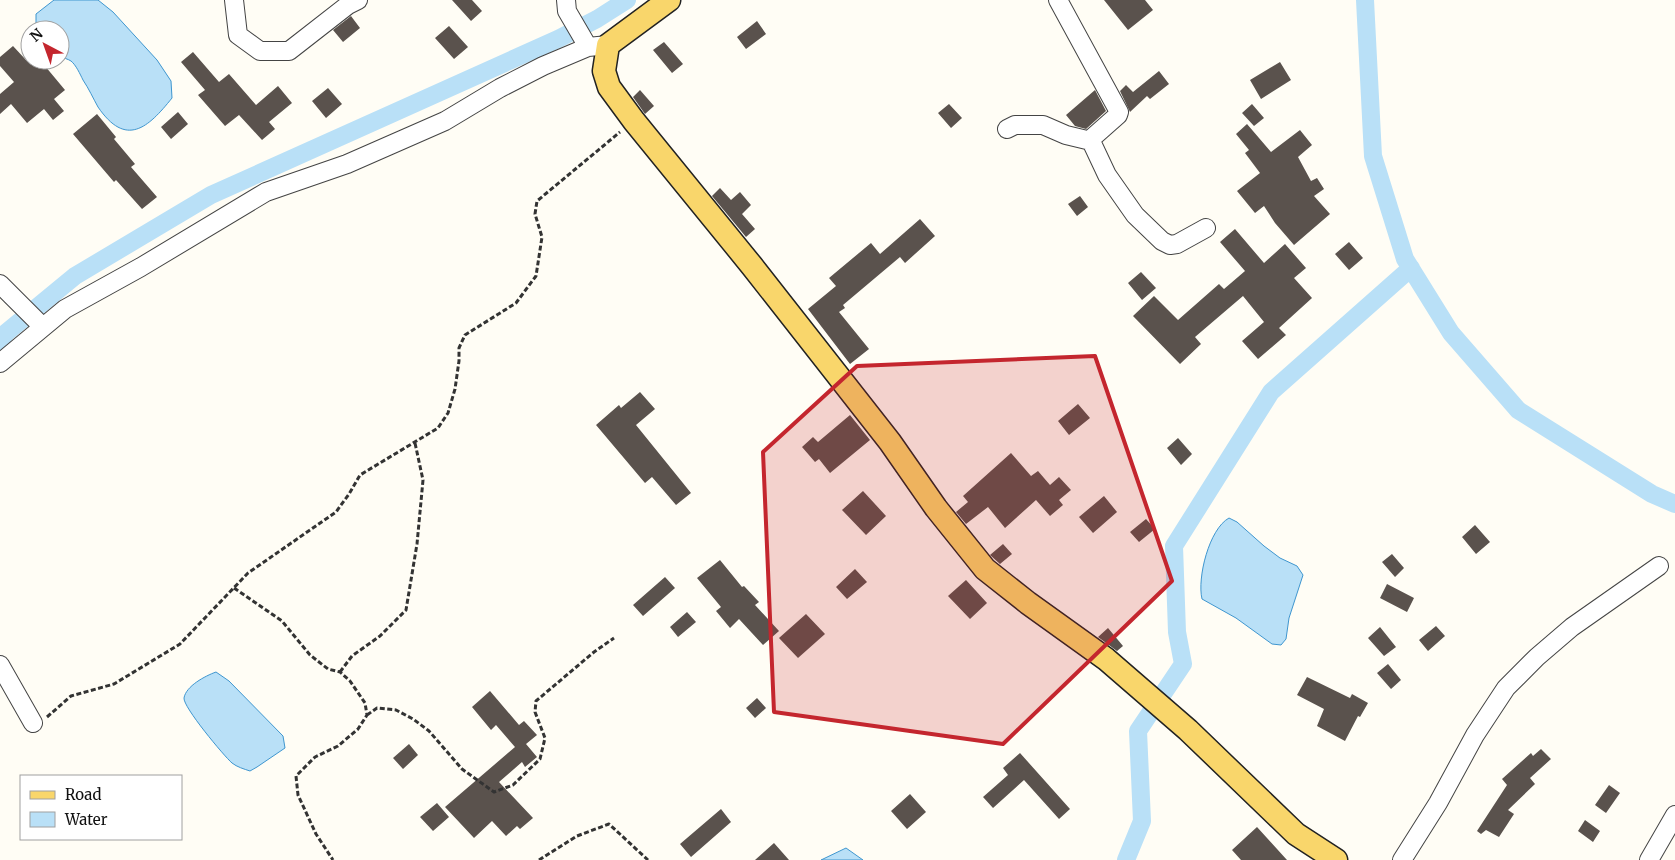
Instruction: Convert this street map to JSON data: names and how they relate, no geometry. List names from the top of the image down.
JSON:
{
  "legend": ["Road", "Water"],
  "north": "top left"
}
